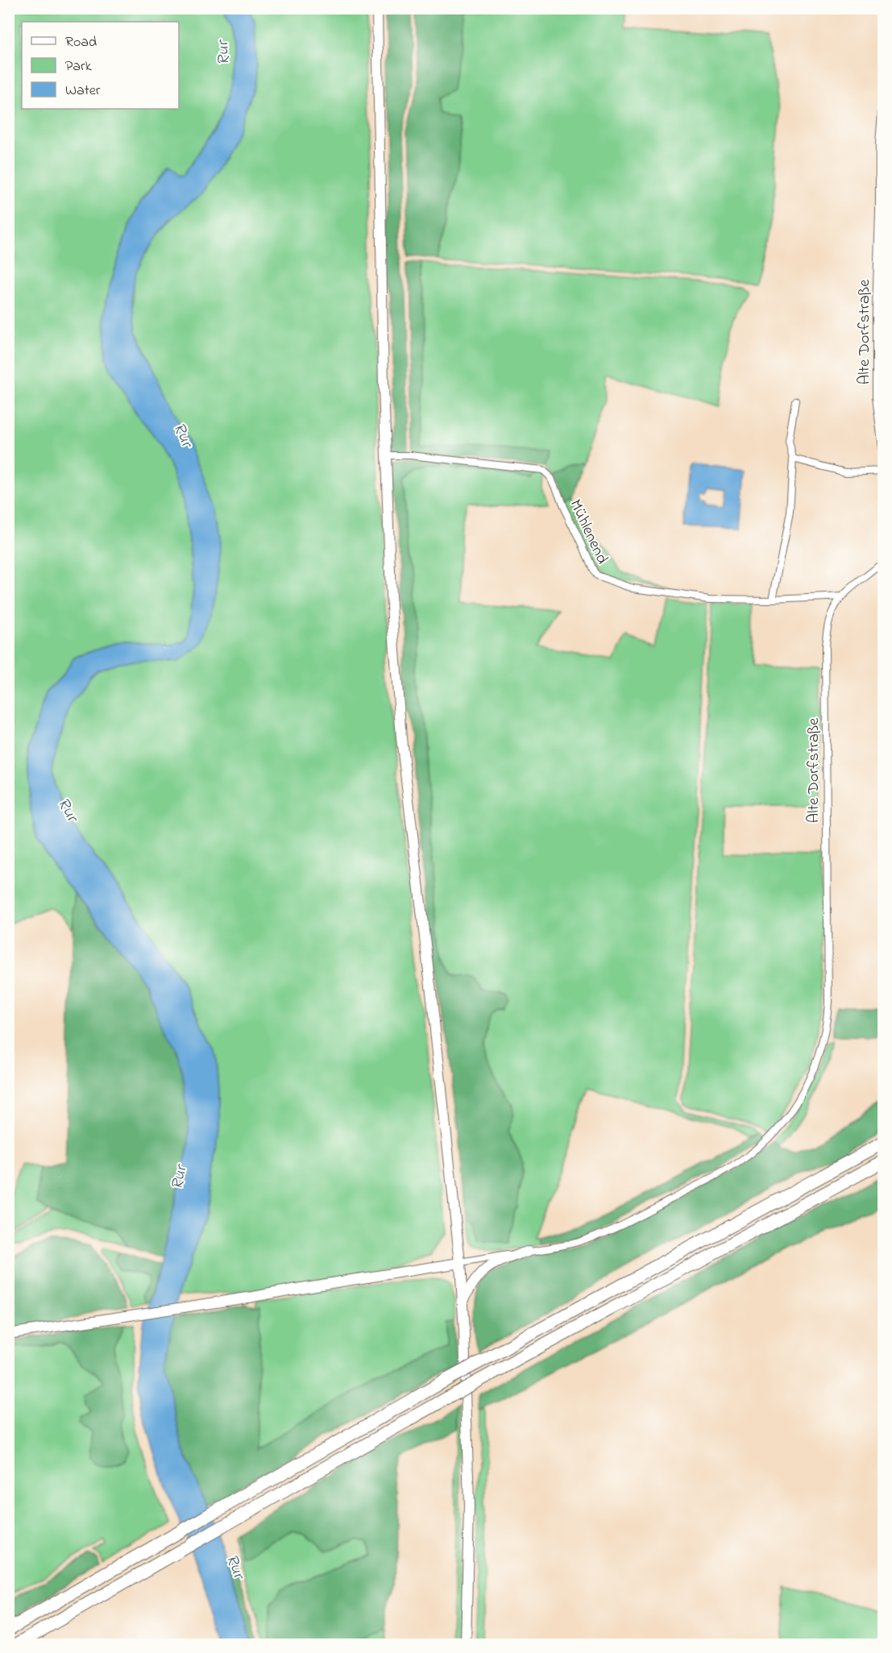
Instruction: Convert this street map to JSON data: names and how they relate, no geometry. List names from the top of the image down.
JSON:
{
  "streets": {
    "street": ["Alte Dorfstraße", "Mühlenend"]
  },
  "crossings": [
    ["Alte Dorfstraße", "Mühlenend"]
  ],
  "water": ["Rur"],
  "legend": ["Road", "Park", "Water"]
}
